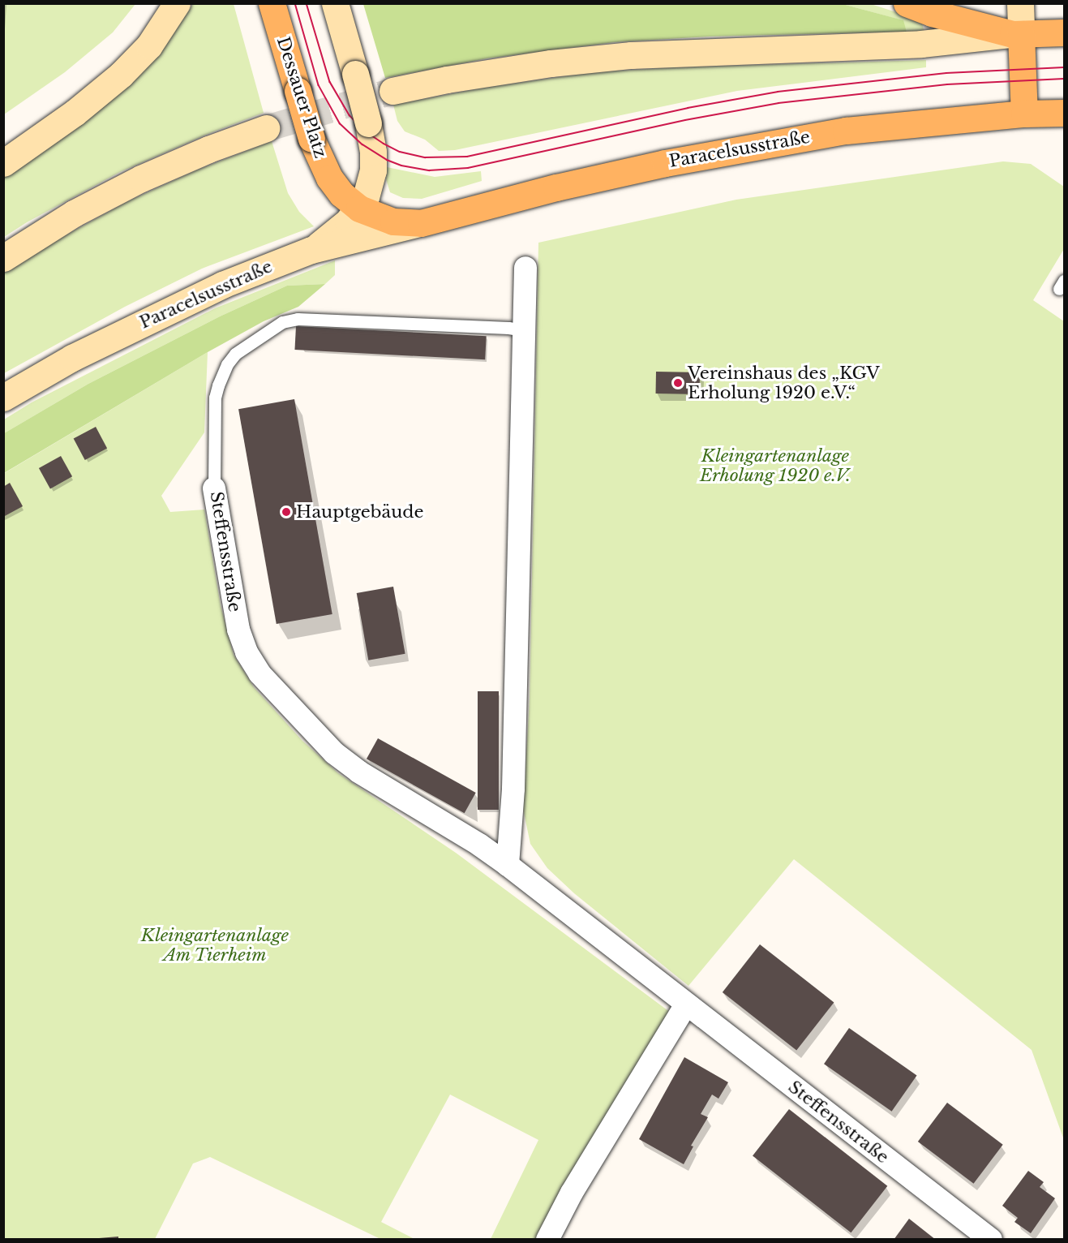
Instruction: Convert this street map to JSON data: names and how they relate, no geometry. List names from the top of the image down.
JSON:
{
  "streets": {
    "main road": ["Dessauer Platz", "Paracelsusstraße"],
    "street": ["Steffensstraße"]
  },
  "crossings": [
    ["Dessauer Platz", "Paracelsusstraße"]
  ],
  "parks": ["Kleingartenanlage Erholung 1920 e.V.", "Kleingartenanlage Am Tierheim"],
  "places": ["Vereinshaus des „KGV Erholung 1920 e.V.“", "Hauptgebäude"]
}
